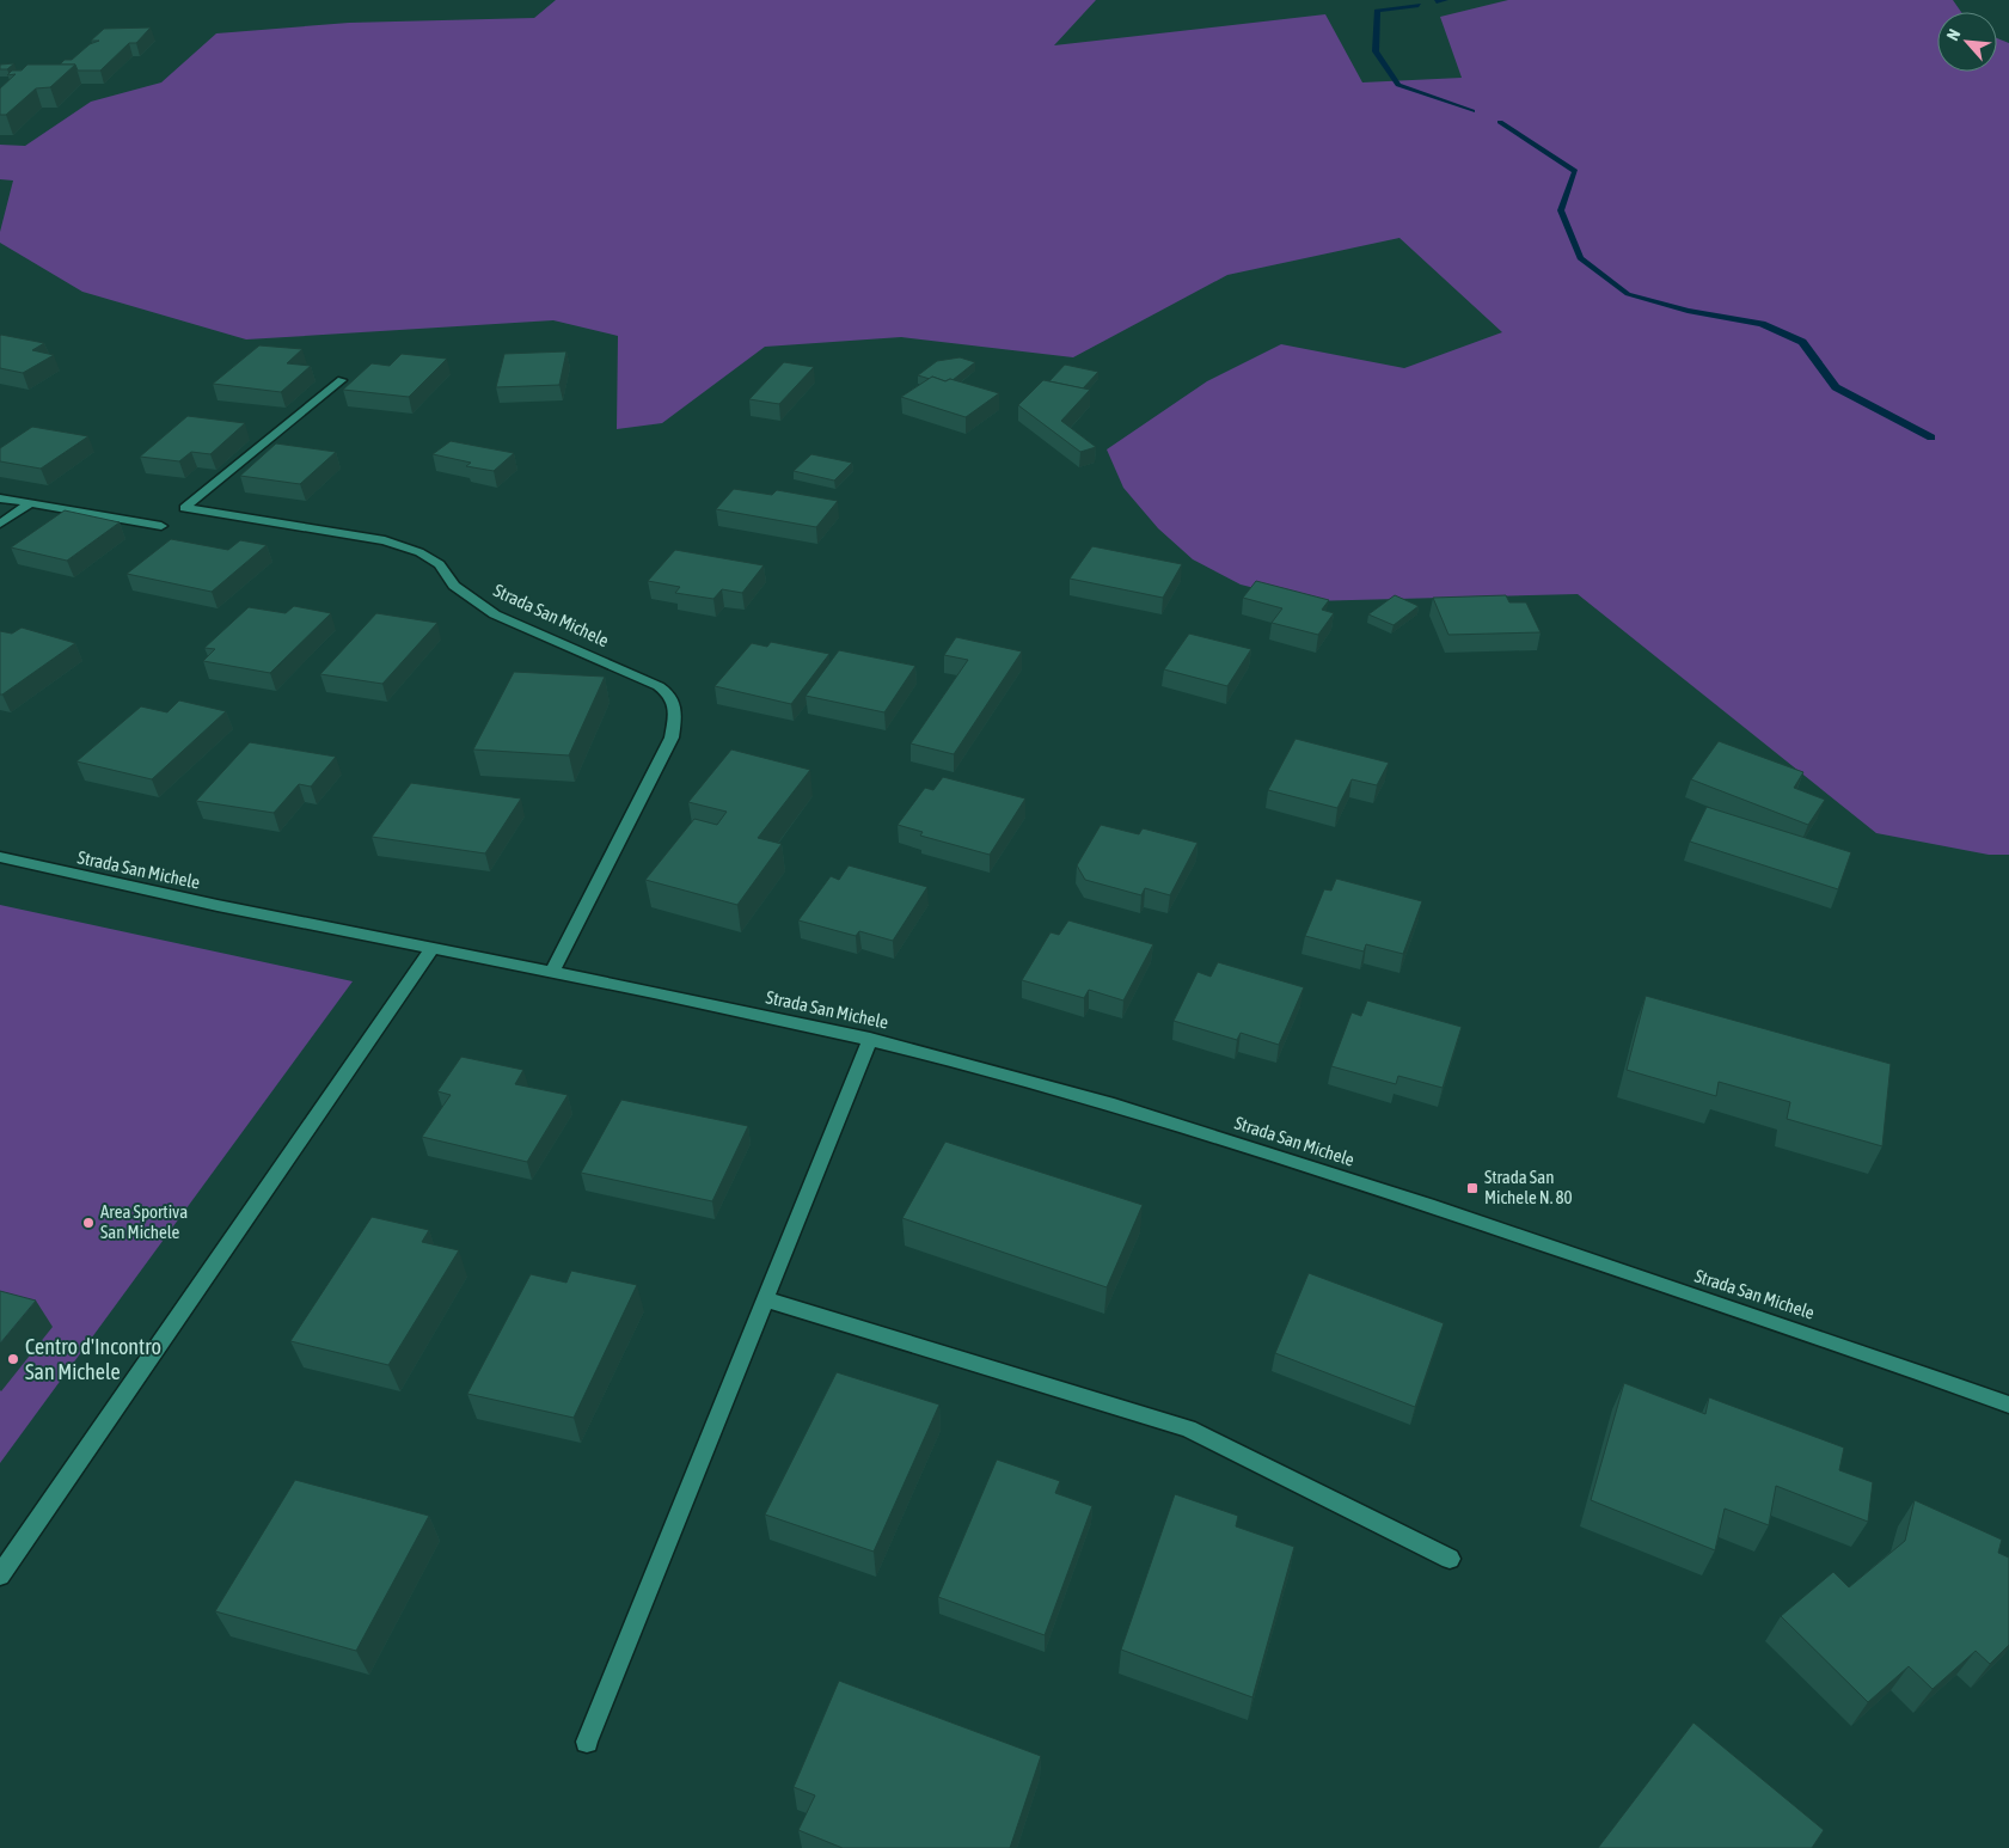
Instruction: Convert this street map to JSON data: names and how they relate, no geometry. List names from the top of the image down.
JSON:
{
  "streets": {
    "street": ["Strada San Michele"]
  },
  "places": {
    "transit": ["Strada San Michele N. 80"],
    "other": ["Area Sportiva San Michele", "Centro d'Incontro San Michele"]
  },
  "north": "top left"
}
